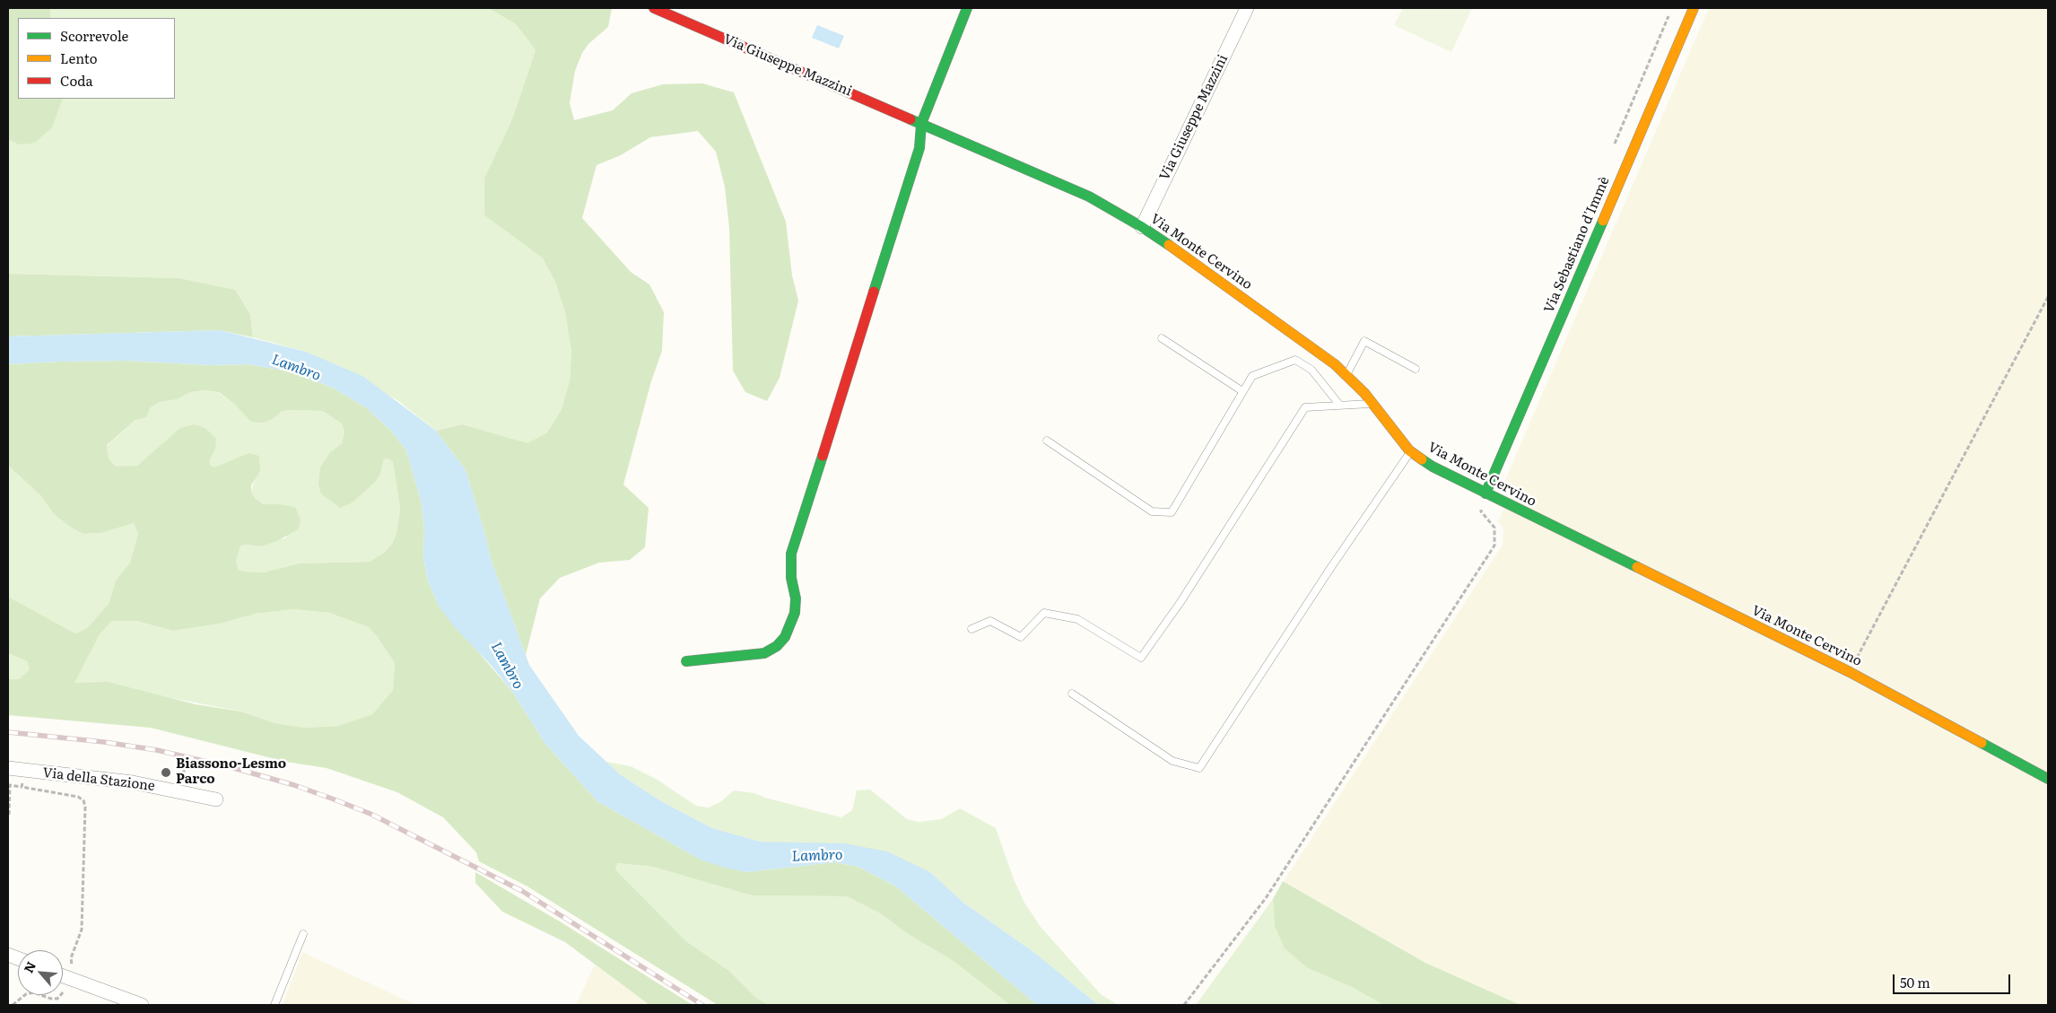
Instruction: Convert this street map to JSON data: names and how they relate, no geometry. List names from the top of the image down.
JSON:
{
  "streets": {
    "street": [
      "Via Giuseppe Mazzini",
      "Via Sebastiano d'Immè",
      "Via Monte Cervino",
      "Via della Stazione"
    ]
  },
  "crossings": [
    ["Via Giuseppe Mazzini", "Via Monte Cervino"],
    ["Via Sebastiano d'Immè", "Via Monte Cervino"]
  ],
  "water": ["Lambro"],
  "places": ["Biassono-Lesmo Parco"],
  "legend": ["Scorrevole", "Lento", "Coda"],
  "scale_bar": "50 m",
  "north": "top left"
}
